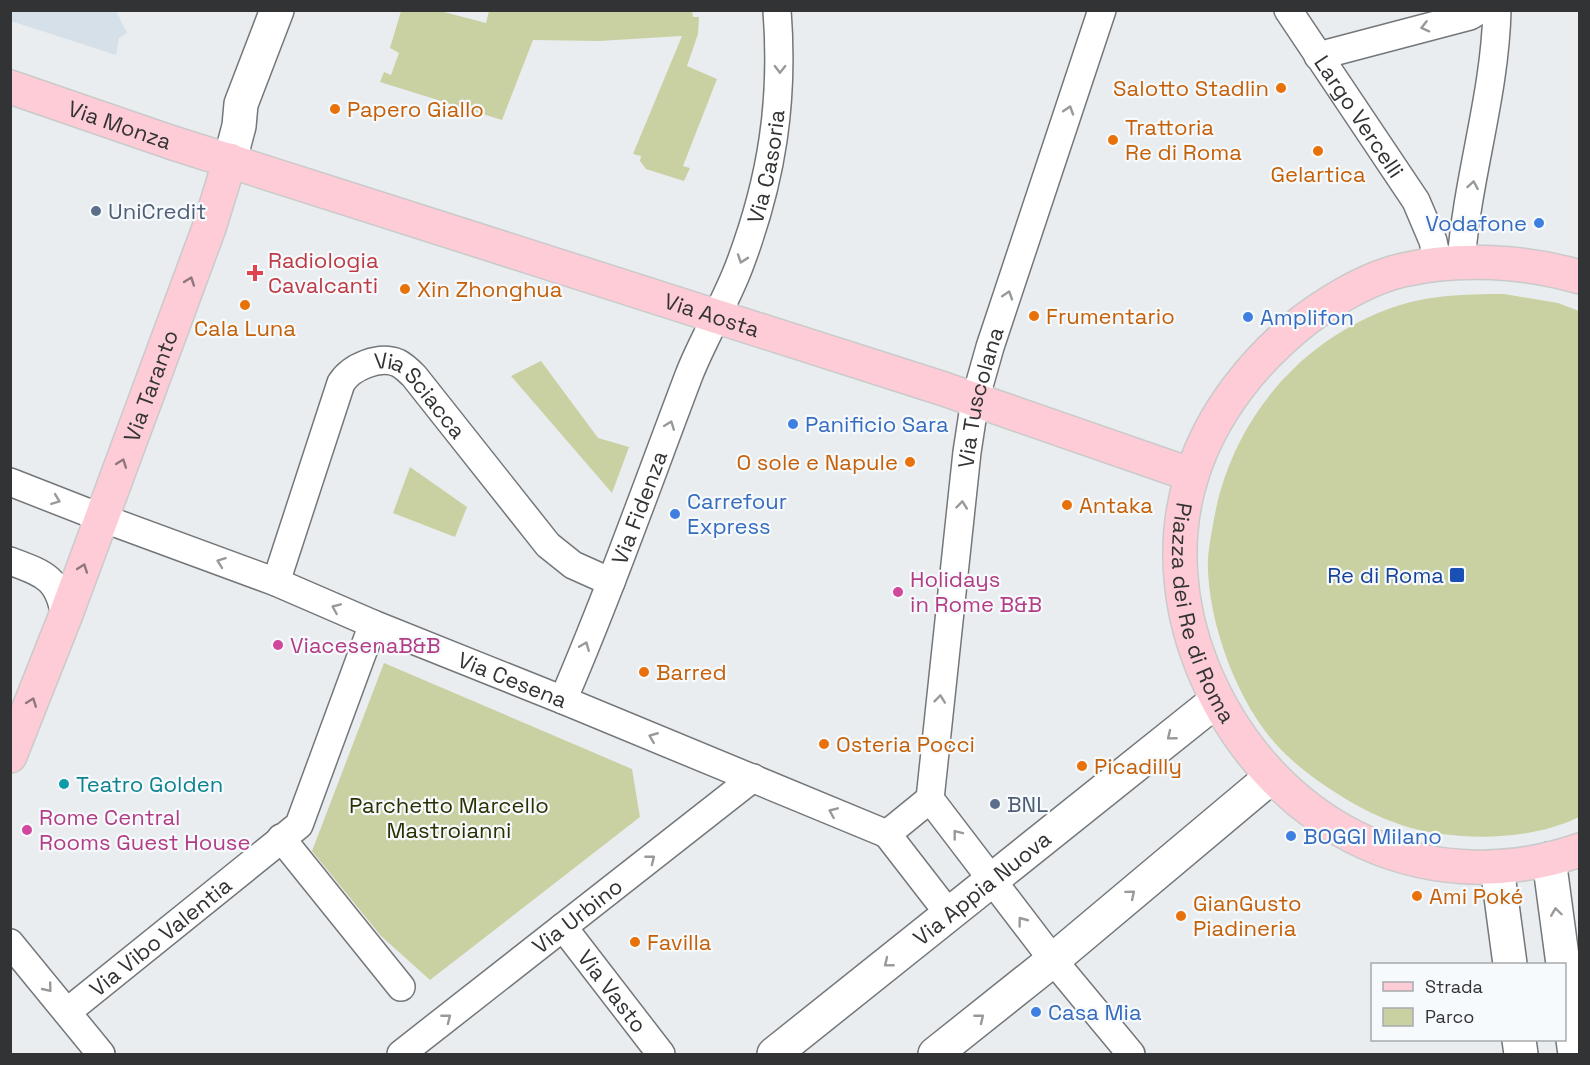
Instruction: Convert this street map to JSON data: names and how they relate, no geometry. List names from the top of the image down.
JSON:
{
  "streets": {
    "main road": [
      "Via Monza",
      "Via Aosta",
      "Via Taranto",
      "Piazza dei Re di Roma",
      "Via Appia Nuova"
    ],
    "street": [
      "Largo Vercelli",
      "Via Casoria",
      "Via Tuscolana",
      "Via Sciacca",
      "Via Fidenza",
      "Via Cesena",
      "Via Urbino",
      "Via Vibo Valentia",
      "Via Vasto"
    ]
  },
  "crossings": [
    ["Largo Vercelli", "Piazza dei Re di Roma"],
    ["Via Monza", "Via Aosta"],
    ["Via Monza", "Via Taranto"],
    ["Via Casoria", "Via Aosta"],
    ["Via Casoria", "Via Fidenza"],
    ["Via Aosta", "Via Taranto"],
    ["Via Aosta", "Via Tuscolana"],
    ["Via Aosta", "Via Fidenza"],
    ["Via Aosta", "Piazza dei Re di Roma"],
    ["Via Taranto", "Via Cesena"],
    ["Via Sciacca", "Via Fidenza"],
    ["Via Sciacca", "Via Cesena"],
    ["Via Fidenza", "Via Cesena"],
    ["Piazza dei Re di Roma", "Via Appia Nuova"],
    ["Via Cesena", "Via Urbino"],
    ["Via Cesena", "Via Vibo Valentia"],
    ["Via Urbino", "Via Vasto"]
  ],
  "one_way": [
    "Largo Vercelli",
    "Via Casoria",
    "Via Taranto",
    "Via Tuscolana",
    "Via Fidenza",
    "Via Urbino"
  ],
  "parks": ["Parchetto Marcello Mastroianni"],
  "places": {
    "other": [
      "Salotto Stadlin",
      "Papero Giallo",
      "Trattoria Re di Roma",
      "Gelartica",
      "UniCredit",
      "Vodafone",
      "Xin Zhonghua",
      "Cala Luna",
      "Frumentario",
      "Amplifon",
      "Panificio Sara",
      "O sole e Napule",
      "Antaka",
      "Carrefour Express",
      "Holidays in Rome B&B",
      "ViacesenaB&B",
      "Barred",
      "Osteria Pocci",
      "Picadilly",
      "Teatro Golden",
      "BNL",
      "Rome Central Rooms Guest House",
      "BOGGI Milano",
      "Ami Poké",
      "GianGusto Piadineria",
      "Favilla",
      "Casa Mia"
    ],
    "health": ["Radiologia Cavalcanti"],
    "transit": ["Re di Roma"]
  },
  "legend": ["Strada", "Parco"]
}
